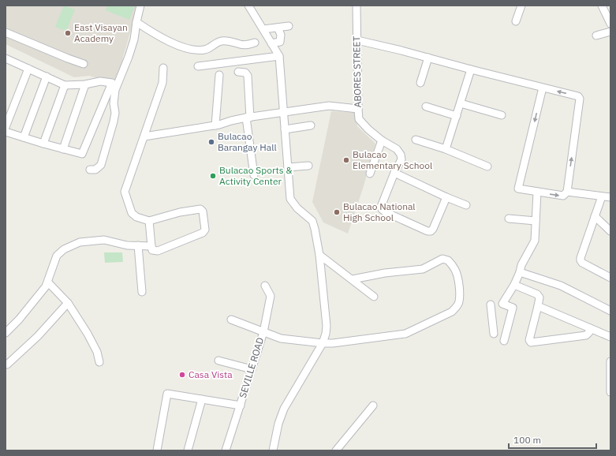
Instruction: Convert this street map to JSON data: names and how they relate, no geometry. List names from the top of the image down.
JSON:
{
  "streets": {
    "street": ["ABORES STREET", "SEVILLE ROAD"]
  },
  "places": [
    "East Visayan Academy",
    "Bulacao Barangay Hall",
    "Bulacao Elementary School",
    "Bulacao Sports & Activity Center",
    "Bulacao National High School",
    "Casa Vista"
  ],
  "scale_bar": "100 m"
}
